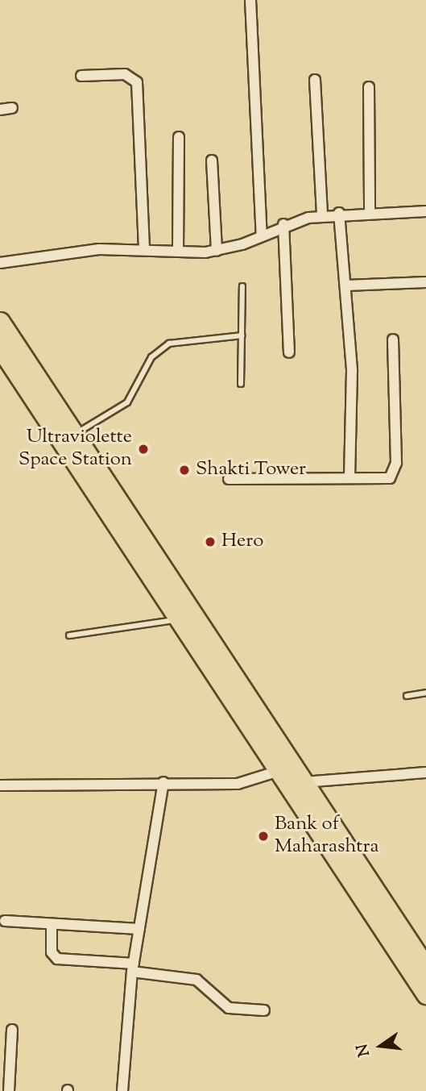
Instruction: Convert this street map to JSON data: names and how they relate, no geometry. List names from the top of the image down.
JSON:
{
  "places": [
    "Ultraviolette Space Station",
    "Shakti Tower",
    "Hero",
    "Bank of Maharashtra"
  ],
  "north": "left"
}
